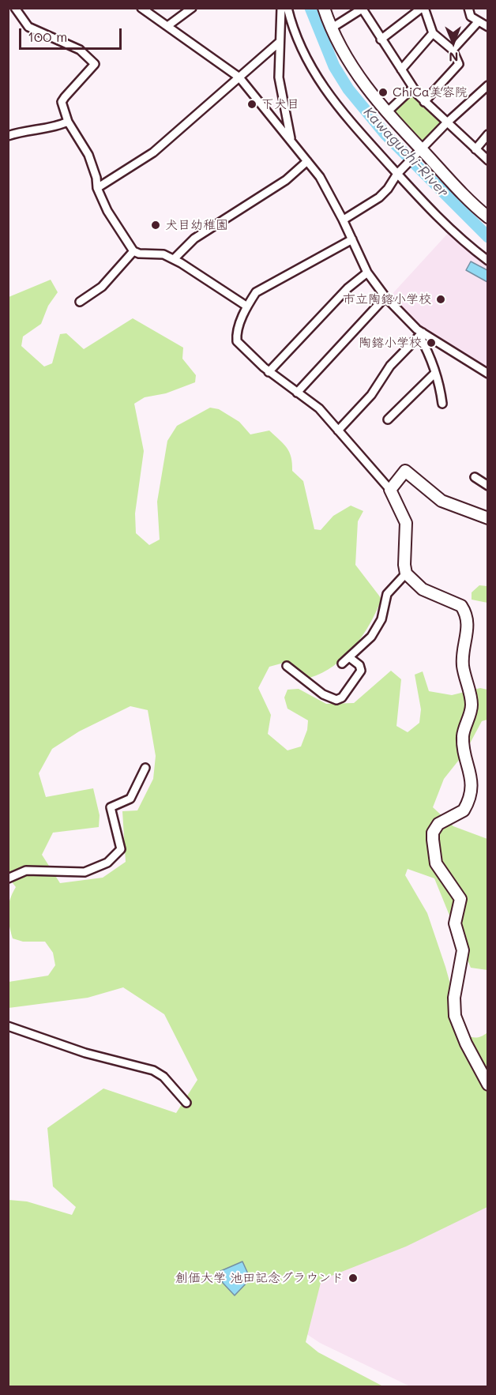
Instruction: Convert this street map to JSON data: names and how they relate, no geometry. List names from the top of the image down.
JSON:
{
  "water": ["Kawaguchi-River"],
  "places": [
    "ChiCa美容院",
    "下犬目",
    "犬目幼稚園",
    "市立陶鎔小学校",
    "陶鎔小学校",
    "創価大学 池田記念グラウンド"
  ],
  "scale_bar": "100 m",
  "north": "bottom"
}
